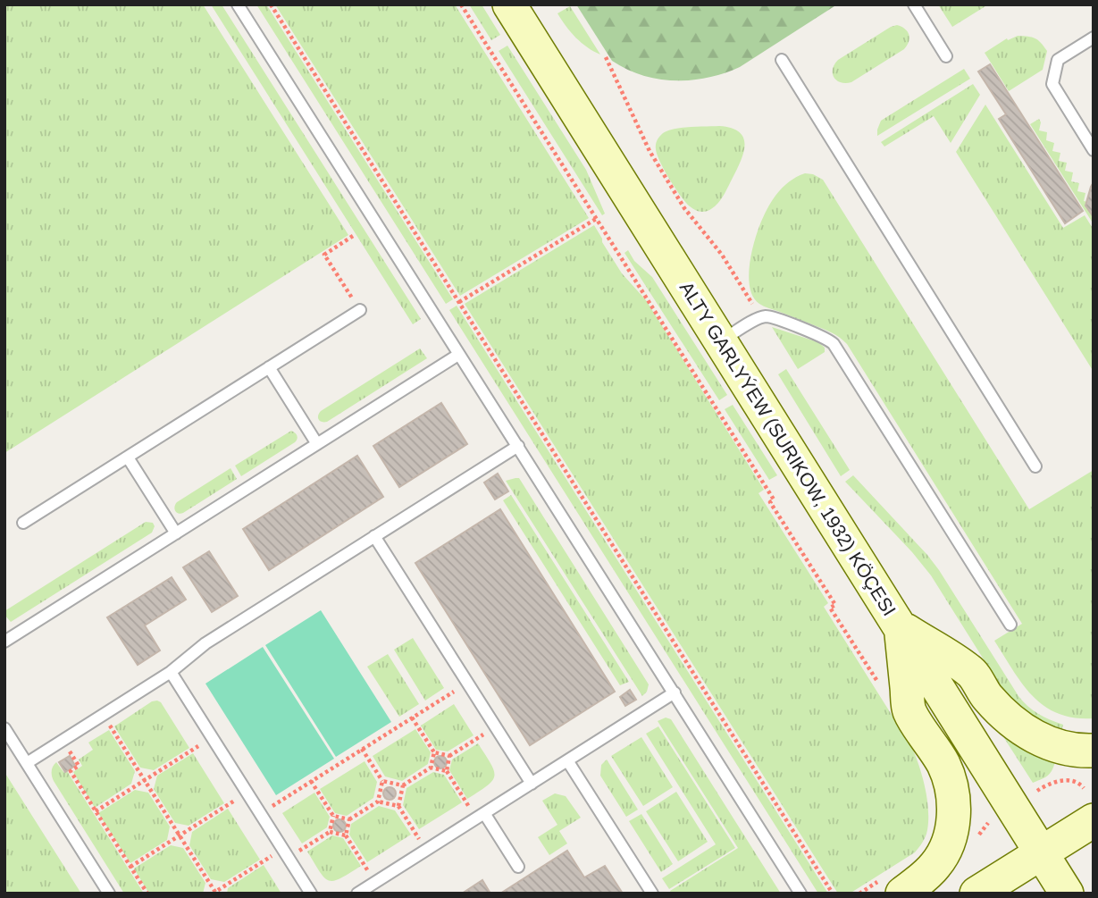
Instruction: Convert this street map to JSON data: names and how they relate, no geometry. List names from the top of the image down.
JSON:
{
  "streets": {
    "street": ["ALTY GARLYÝEW (SURIKOW, 1932) KÖÇESI"]
  }
}
